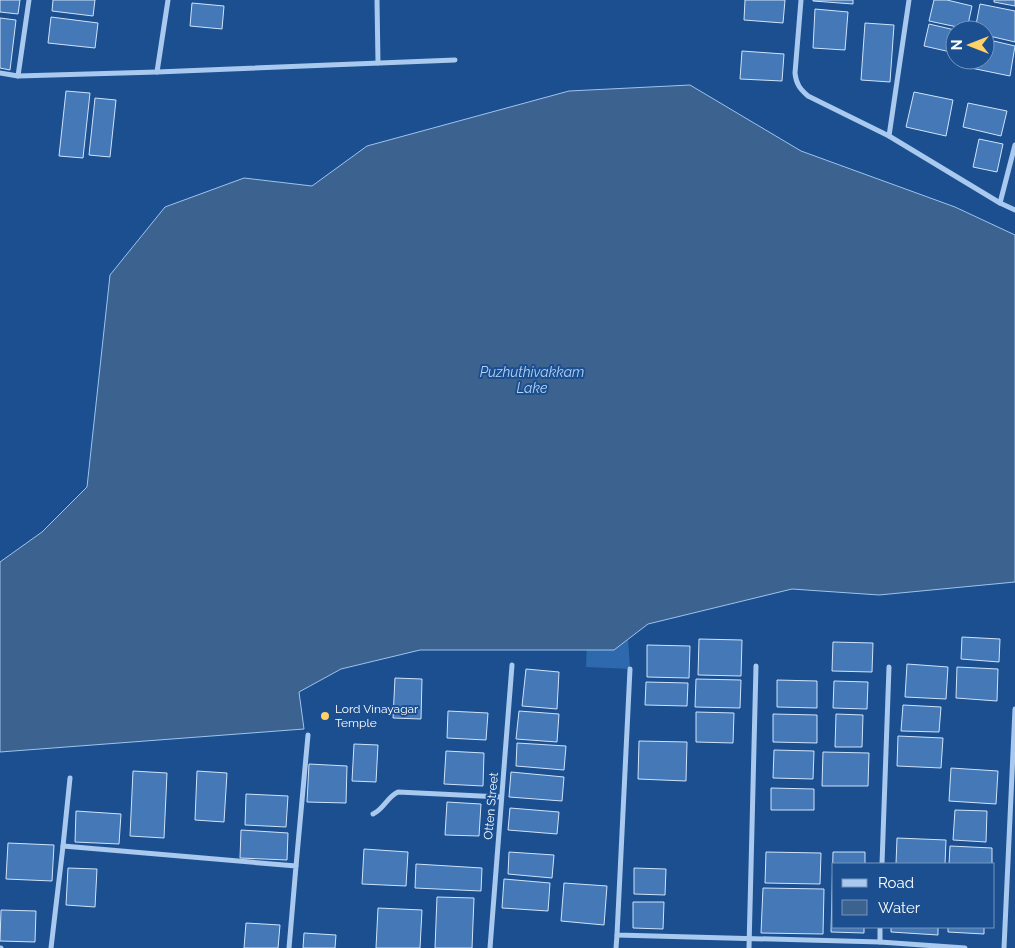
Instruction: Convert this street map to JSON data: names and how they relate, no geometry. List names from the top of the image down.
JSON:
{
  "streets": {
    "street": ["Otten Street"]
  },
  "water": ["Puzhuthivakkam Lake"],
  "places": ["Lord Vinayagar Temple"],
  "legend": ["Road", "Water"],
  "north": "left"
}
